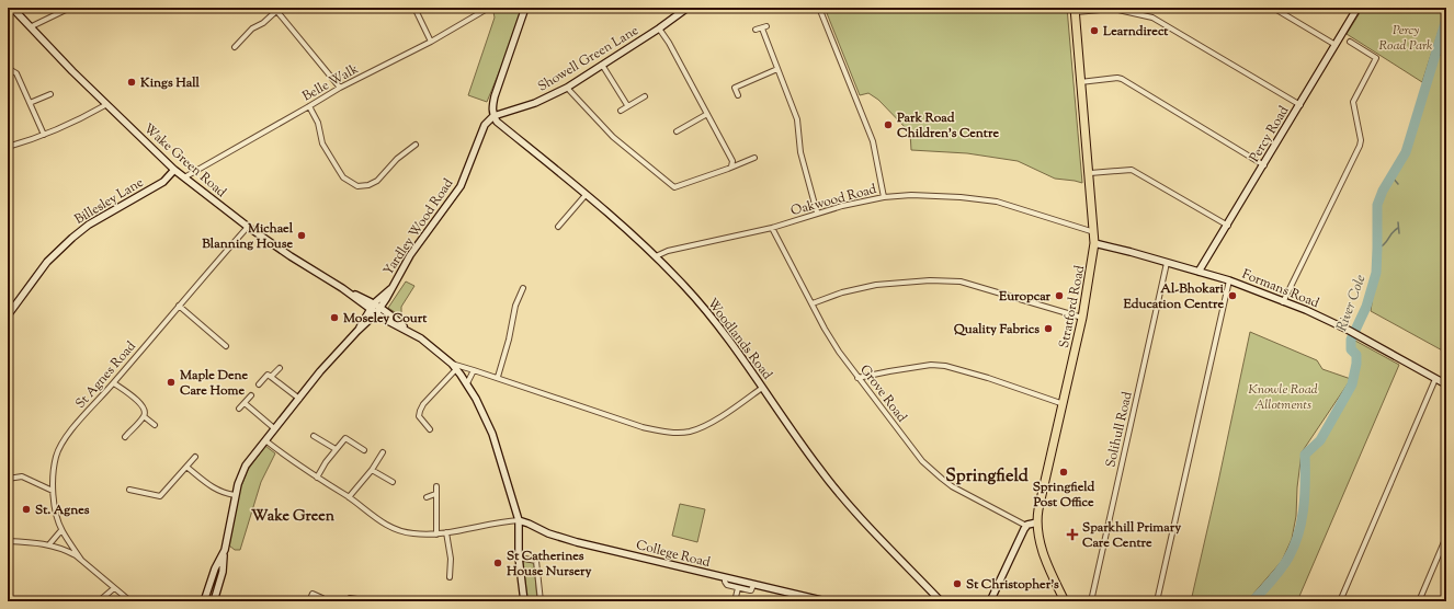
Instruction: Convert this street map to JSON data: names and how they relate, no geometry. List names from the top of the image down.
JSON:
{
  "streets": {
    "highway": ["Stratford Road"],
    "street": [
      "Showell Green Lane",
      "Belle Walk",
      "Percy Road",
      "Wake Green Road",
      "Oakwood Road",
      "Billesley Lane",
      "Yardley Wood Road",
      "Formans Road",
      "Woodlands Road",
      "St Agnes Road",
      "Grove Road",
      "Solihull Road",
      "College Road"
    ]
  },
  "crossings": [
    ["Showell Green Lane", "Yardley Wood Road"],
    ["Showell Green Lane", "Woodlands Road"],
    ["Belle Walk", "Wake Green Road"],
    ["Percy Road", "Formans Road"],
    ["Wake Green Road", "Billesley Lane"],
    ["Wake Green Road", "Yardley Wood Road"],
    ["Wake Green Road", "St Agnes Road"],
    ["Wake Green Road", "College Road"],
    ["Oakwood Road", "Stratford Road"],
    ["Oakwood Road", "Woodlands Road"],
    ["Oakwood Road", "Grove Road"],
    ["Yardley Wood Road", "Woodlands Road"],
    ["Formans Road", "Stratford Road"],
    ["Formans Road", "Solihull Road"]
  ],
  "districts": ["Springfield", "Wake Green"],
  "water": ["River Cole"],
  "parks": ["Percy Road Park", "Knowle Road Allotments"],
  "places": {
    "other": [
      "Learndirect",
      "Kings Hall",
      "Park Road Children's Centre",
      "Michael Blanning House",
      "Europcar",
      "Al-Bhokari Education Centre",
      "Moseley Court",
      "Quality Fabrics",
      "Maple Dene Care Home",
      "Springfield Post Office",
      "St. Agnes",
      "St Catherines House Nursery",
      "St Christopher's"
    ],
    "health": ["Sparkhill Primary Care Centre"]
  }
}
